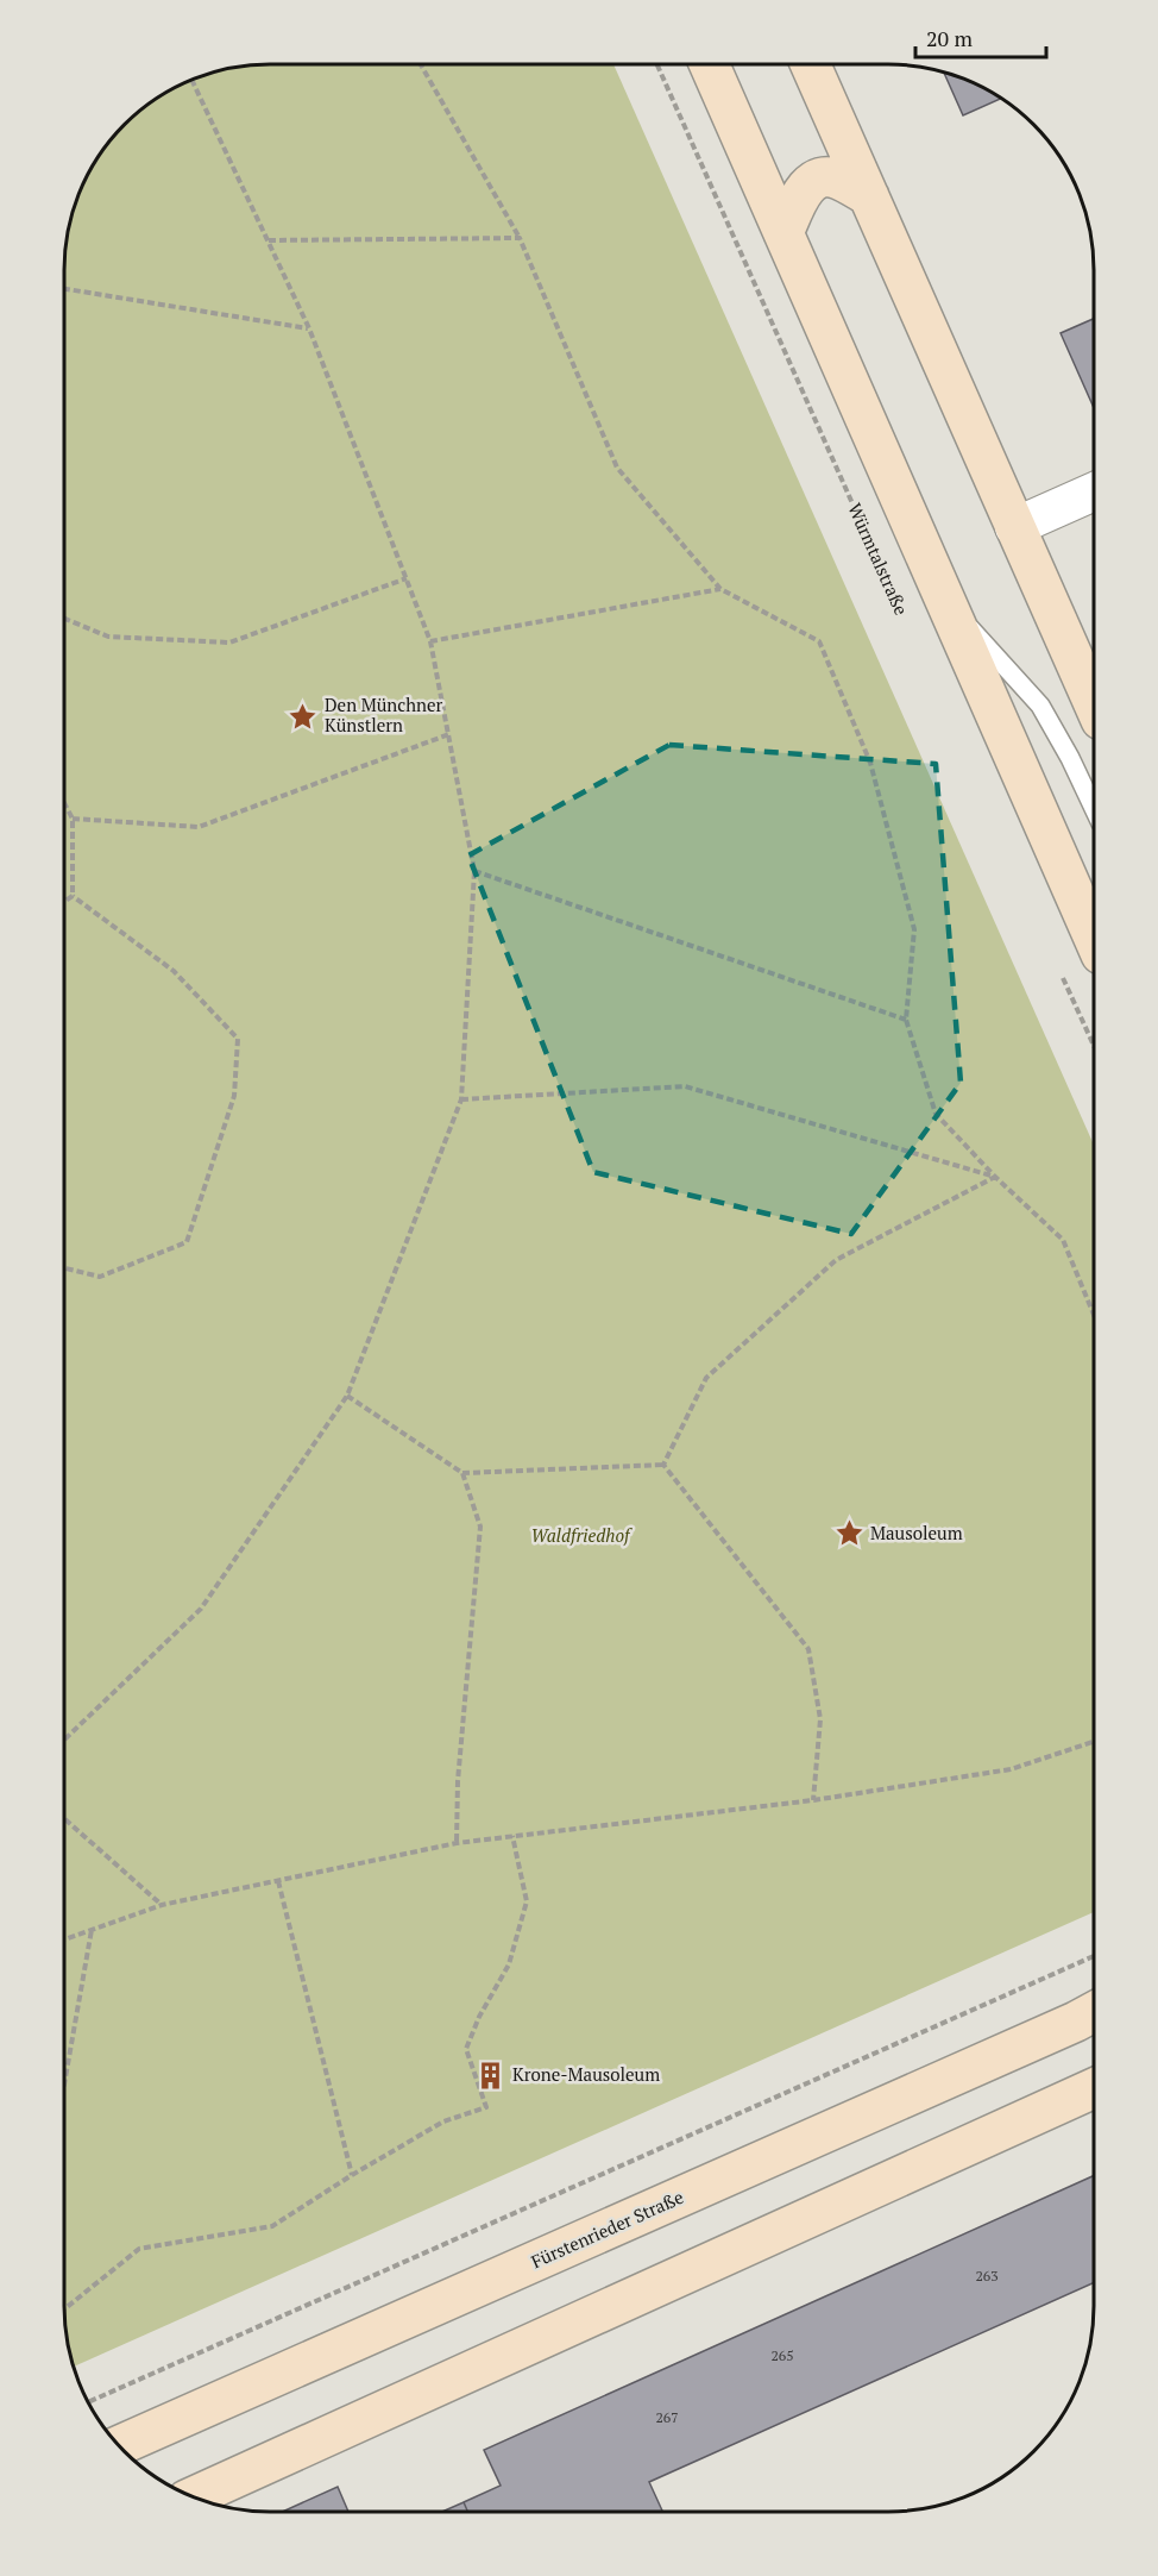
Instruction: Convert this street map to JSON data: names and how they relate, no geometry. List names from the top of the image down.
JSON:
{
  "streets": {
    "main road": ["Fürstenrieder Straße"],
    "path": ["Würmtalstraße"]
  },
  "parks": ["Waldfriedhof"],
  "places": {
    "place": ["Den Münchner Künstlern", "Mausoleum"],
    "building": ["Krone-Mausoleum"]
  },
  "house_numbers": ["263", "265", "267"],
  "scale_bar": "20 m"
}
